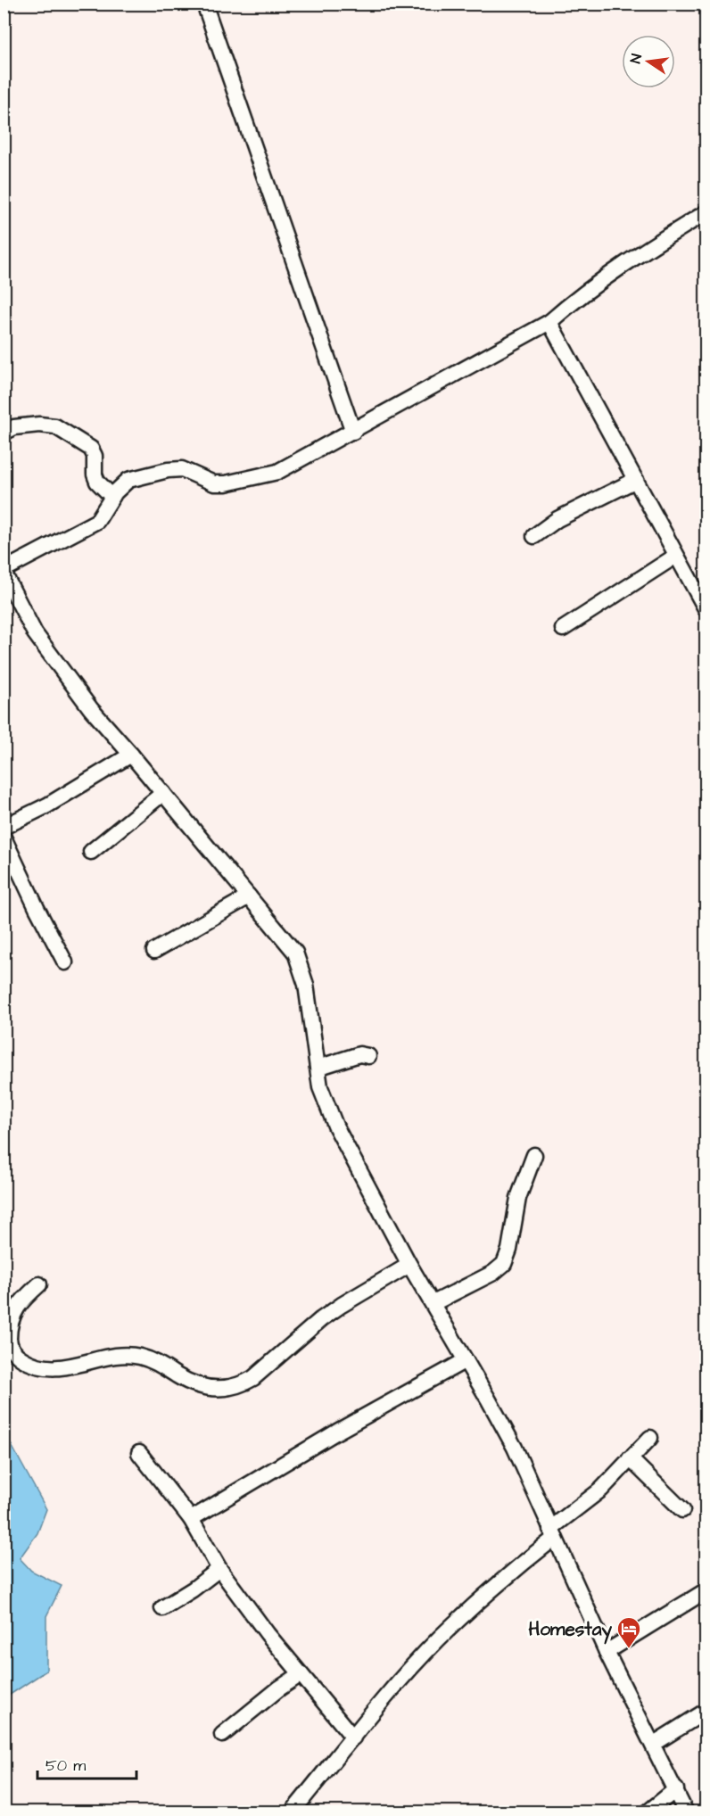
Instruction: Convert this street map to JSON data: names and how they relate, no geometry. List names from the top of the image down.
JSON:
{
  "places": {
    "hotel": ["Homestay"]
  },
  "scale_bar": "50 m",
  "north": "left"
}
